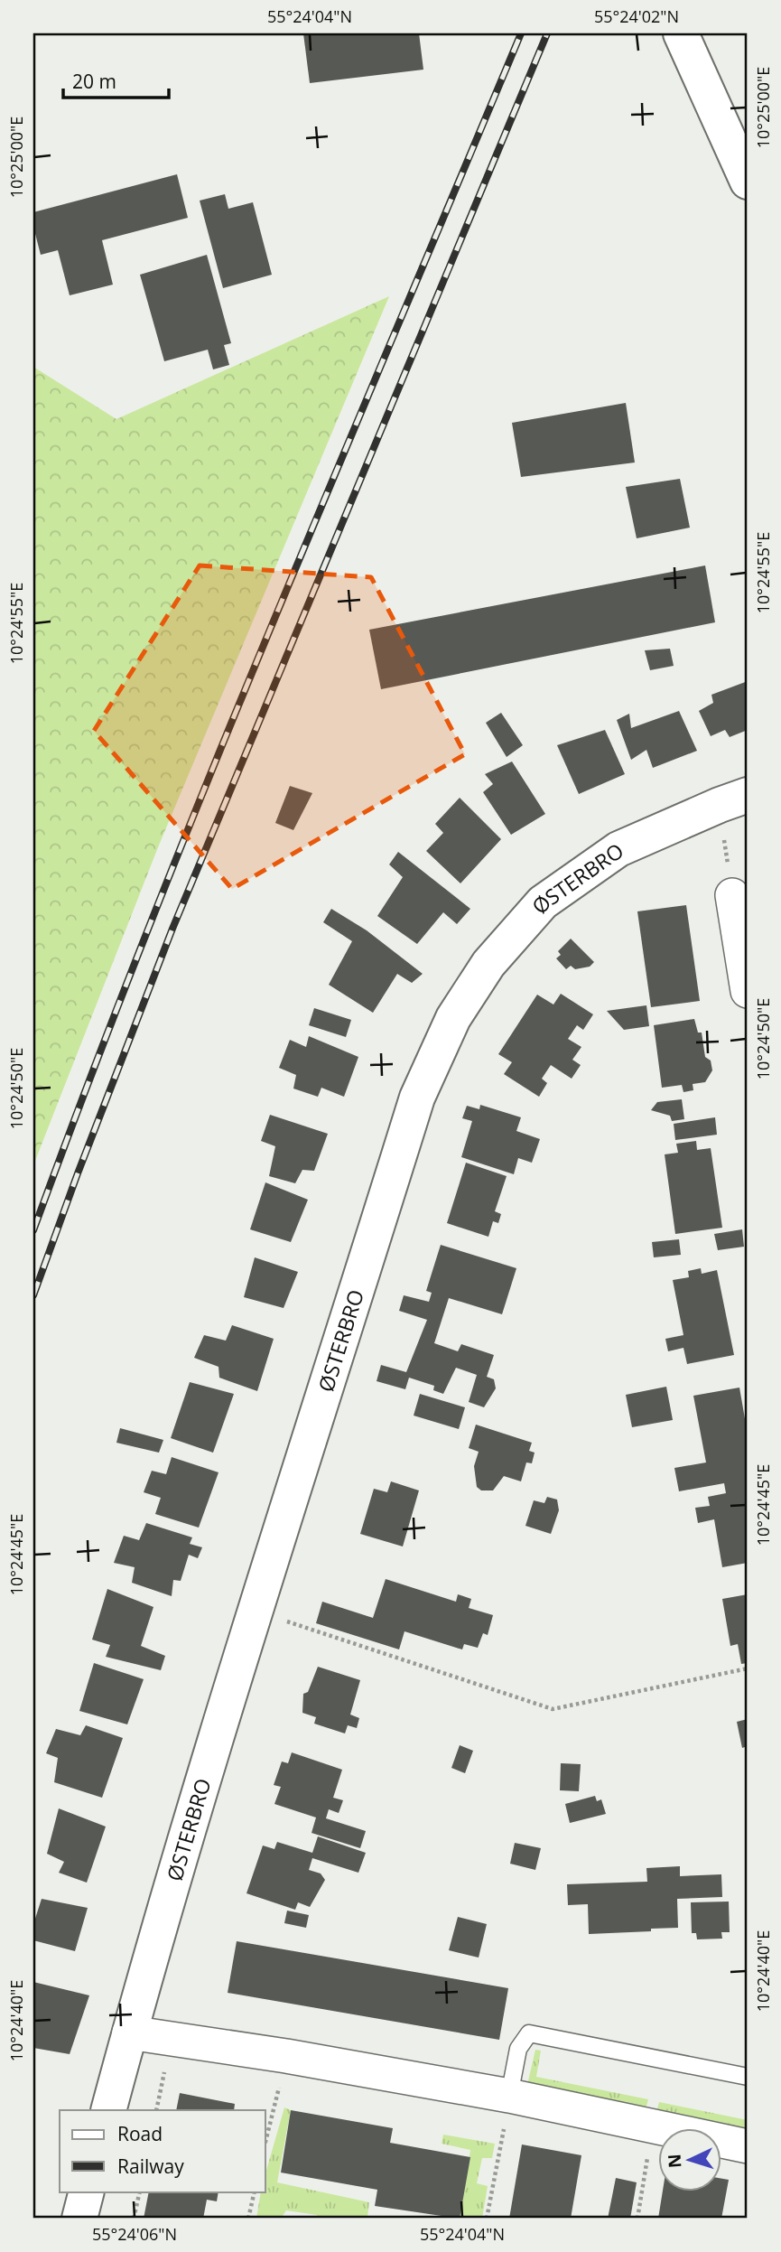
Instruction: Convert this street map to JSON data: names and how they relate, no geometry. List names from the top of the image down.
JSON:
{
  "streets": {
    "street": ["ØSTERBRO"]
  },
  "legend": ["Road", "Railway"],
  "scale_bar": "20 m",
  "north": "left",
  "coordinates": [
    "55°24'04\"N",
    "55°24'02\"N",
    "10°25'00\"E",
    "10°24'55\"E",
    "10°24'50\"E",
    "10°24'45\"E",
    "10°24'40\"E",
    "55°24'06\"N"
  ]
}
